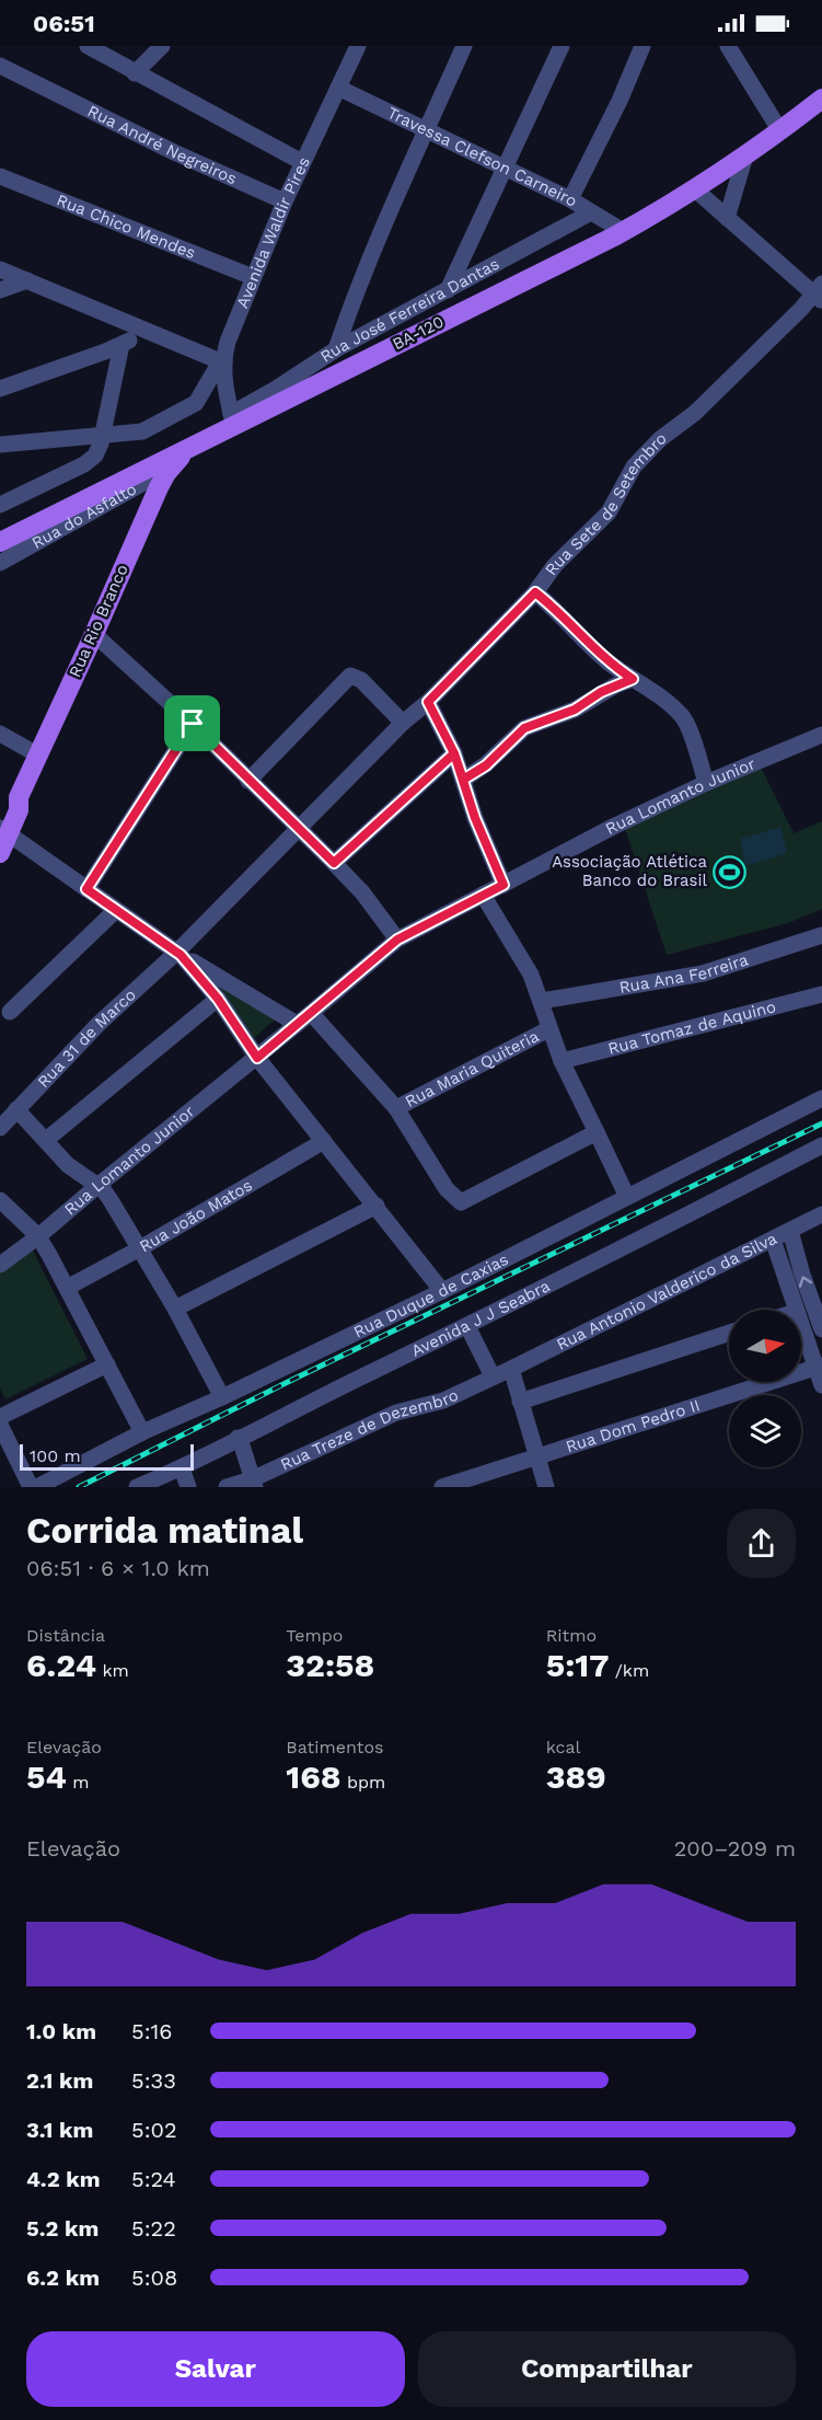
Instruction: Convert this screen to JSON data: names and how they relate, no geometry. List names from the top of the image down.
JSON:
{
  "streets": {
    "main road": ["BA-120", "Rua Rio Branco"],
    "street": [
      "Rua André Negreiros",
      "Travessa Clefson Carneiro",
      "Rua Chico Mendes",
      "Avenida Waldir Pires",
      "Rua José Ferreira Dantas",
      "Rua Sete de Setembro",
      "Rua do Asfalto",
      "Rua Lomanto Junior",
      "Rua Ana Ferreira",
      "Rua Tomaz de Aquino",
      "Rua 31 de Marco",
      "Rua Maria Quiteria",
      "Rua João Matos",
      "Rua Antonio Valderico da Silva",
      "Rua Duque de Caxias",
      "Avenida J J Seabra",
      "Rua Dom Pedro II",
      "Rua Treze de Dezembro"
    ]
  },
  "crossings": [
    ["Rua André Negreiros", "Avenida Waldir Pires"],
    ["Travessa Clefson Carneiro", "Avenida Waldir Pires"],
    ["Travessa Clefson Carneiro", "Rua José Ferreira Dantas"],
    ["Travessa Clefson Carneiro", "BA-120"],
    ["Rua Chico Mendes", "Avenida Waldir Pires"],
    ["Avenida Waldir Pires", "Rua José Ferreira Dantas"],
    ["Avenida Waldir Pires", "BA-120"],
    ["Rua José Ferreira Dantas", "BA-120"],
    ["BA-120", "Rua Rio Branco"],
    ["Rua Sete de Setembro", "Rua 31 de Marco"],
    ["Rua do Asfalto", "Rua Rio Branco"],
    ["Rua Antonio Valderico da Silva", "Rua Treze de Dezembro"]
  ],
  "places": {
    "sports": ["Associação Atlética Banco do Brasil"]
  },
  "scale_bar": "100 m",
  "north": "right",
  "page": {
    "status": "06:51",
    "scale": "100 m",
    "heading": ["Corrida matinal", "06:51 · 6 × 1.0 km"],
    "stats": [
      ["Distância", "6.24 km"],
      ["Tempo", "32:58"],
      ["Ritmo", "5:17 /km"],
      ["Elevação", "54 m"],
      ["Batimentos", "168 bpm"],
      ["kcal", "389"]
    ],
    "chart": ["Elevação", "200–209 m"],
    "list": [
      {
        "name": "1.0 km",
        "note": "5:16"
      },
      {
        "name": "2.1 km",
        "note": "5:33"
      },
      {
        "name": "3.1 km",
        "note": "5:02"
      },
      {
        "name": "4.2 km",
        "note": "5:24"
      },
      {
        "name": "5.2 km",
        "note": "5:22"
      },
      {
        "name": "6.2 km",
        "note": "5:08"
      }
    ],
    "buttons": ["Salvar", "Compartilhar"]
  }
}
